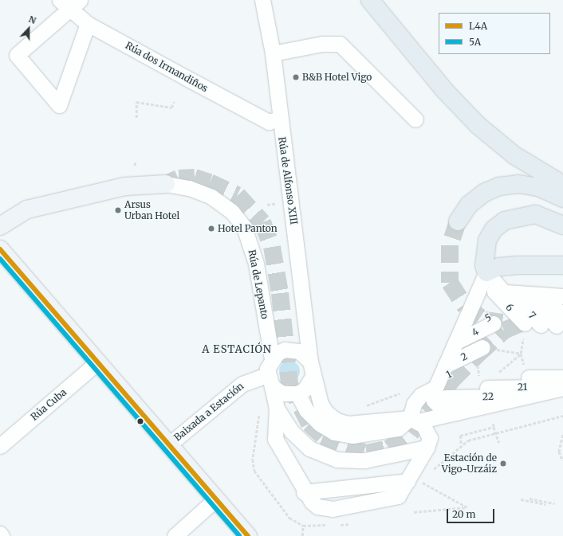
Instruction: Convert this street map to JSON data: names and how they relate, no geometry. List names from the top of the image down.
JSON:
{
  "streets": {
    "street": [
      "Rúa dos Irmandiños",
      "Rúa de Alfonso XIII",
      "Rúa de Lepanto",
      "6",
      "7",
      "5",
      "1",
      "21",
      "22",
      "Rúa Cuba",
      "Baixada a Estación"
    ]
  },
  "crossings": [
    ["Rúa dos Irmandiños", "Rúa de Alfonso XIII"],
    ["Rúa de Alfonso XIII", "Rúa de Lepanto"],
    ["Rúa de Alfonso XIII", "Baixada a Estación"],
    ["Rúa de Lepanto", "Baixada a Estación"],
    ["6", "7"],
    ["5", "1"],
    ["5", "22"],
    ["1", "22"]
  ],
  "districts": ["A ESTACIÓN"],
  "places": [
    "B&B Hotel Vigo",
    "Arsus Urban Hotel",
    "Hotel Panton",
    "Estación de Vigo-Urzáiz"
  ],
  "lines": ["transit line L4A", "transit line 5A"],
  "legend": ["L4A", "5A"],
  "scale_bar": "20 m",
  "north": "top"
}
